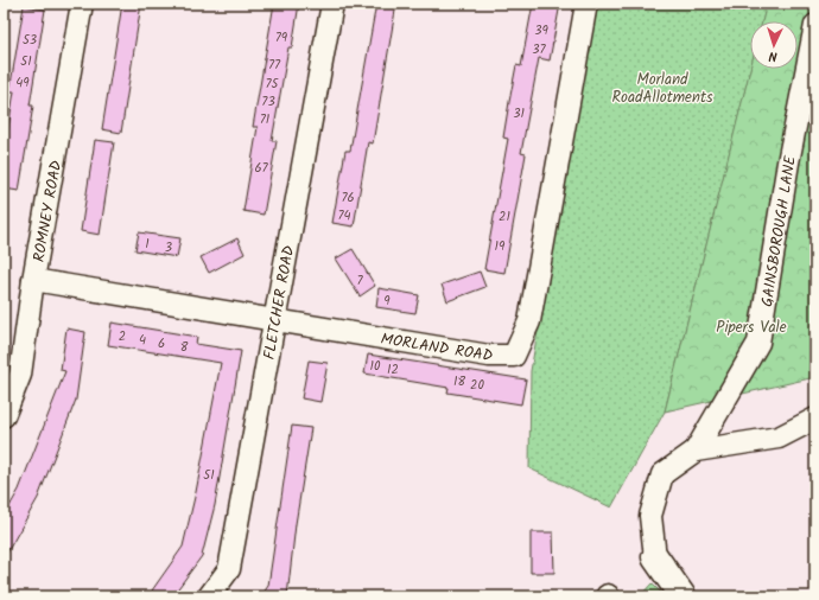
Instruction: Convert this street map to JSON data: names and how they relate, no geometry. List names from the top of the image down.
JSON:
{
  "streets": {
    "street": [
      "ROMNEY ROAD",
      "GAINSBOROUGH LANE",
      "FLETCHER ROAD",
      "MORLAND ROAD"
    ]
  },
  "crossings": [
    ["ROMNEY ROAD", "MORLAND ROAD"],
    ["FLETCHER ROAD", "MORLAND ROAD"]
  ],
  "parks": ["Morland RoadAllotments", "Pipers Vale"],
  "house_numbers": [
    "39",
    "79",
    "53",
    "37",
    "51",
    "77",
    "49",
    "75",
    "73",
    "31",
    "71",
    "67",
    "76",
    "74",
    "21",
    "1",
    "19",
    "3",
    "7",
    "9",
    "2",
    "4",
    "6",
    "8",
    "10",
    "12",
    "18",
    "20",
    "51"
  ],
  "north": "bottom"
}
